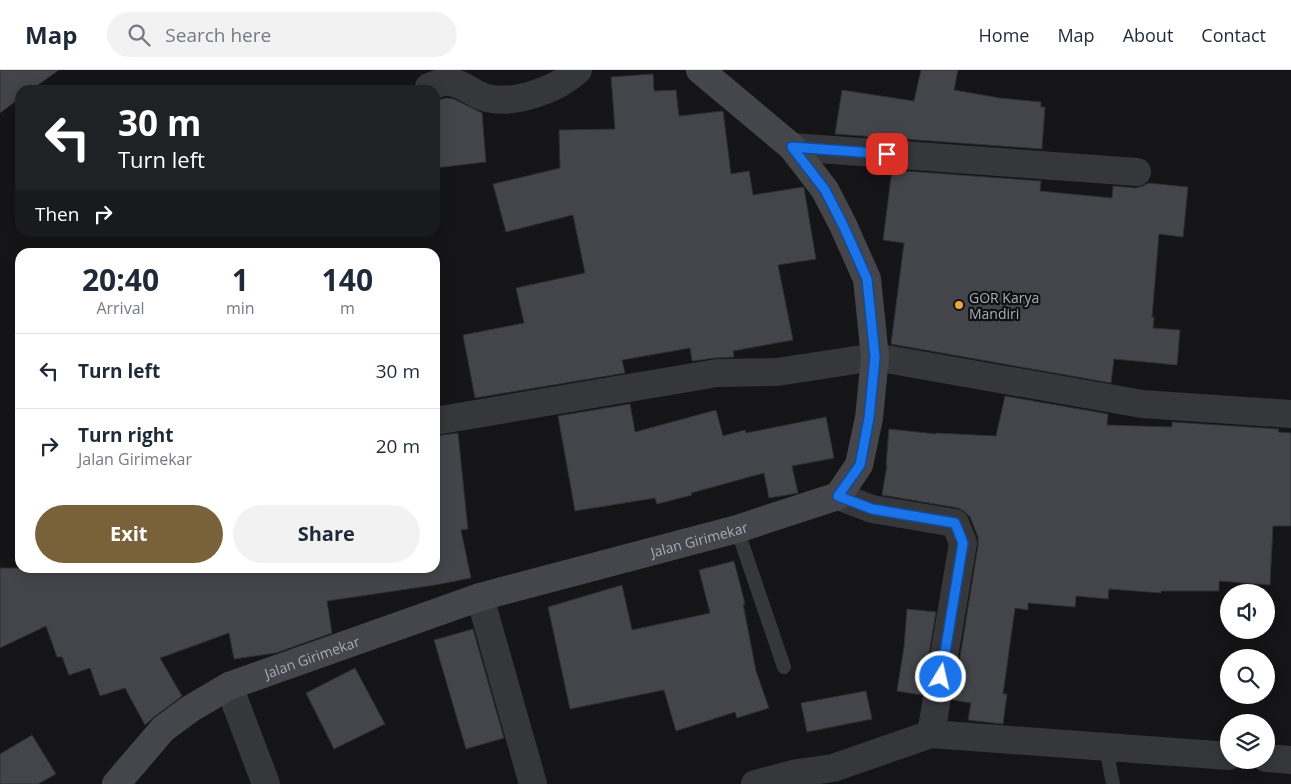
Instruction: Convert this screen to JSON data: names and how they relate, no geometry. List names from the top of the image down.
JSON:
{
  "streets": {
    "street": ["Jalan Girimekar"]
  },
  "places": ["GOR Karya Mandiri"],
  "page": {
    "header": "Map",
    "search": "Search here",
    "nav": [
      "Home",
      "Map",
      "About",
      "Contact"
    ],
    "turn": ["30 m", "Turn left"],
    "then": "Then",
    "eta": [
      "20:40",
      "Arrival",
      "1",
      "min",
      "140",
      "m"
    ],
    "list": [
      {
        "name": "Turn left",
        "value": "30 m"
      },
      {
        "name": "Turn right",
        "note": "Jalan Girimekar",
        "value": "20 m"
      }
    ],
    "buttons": ["Exit", "Share"]
  }
}
